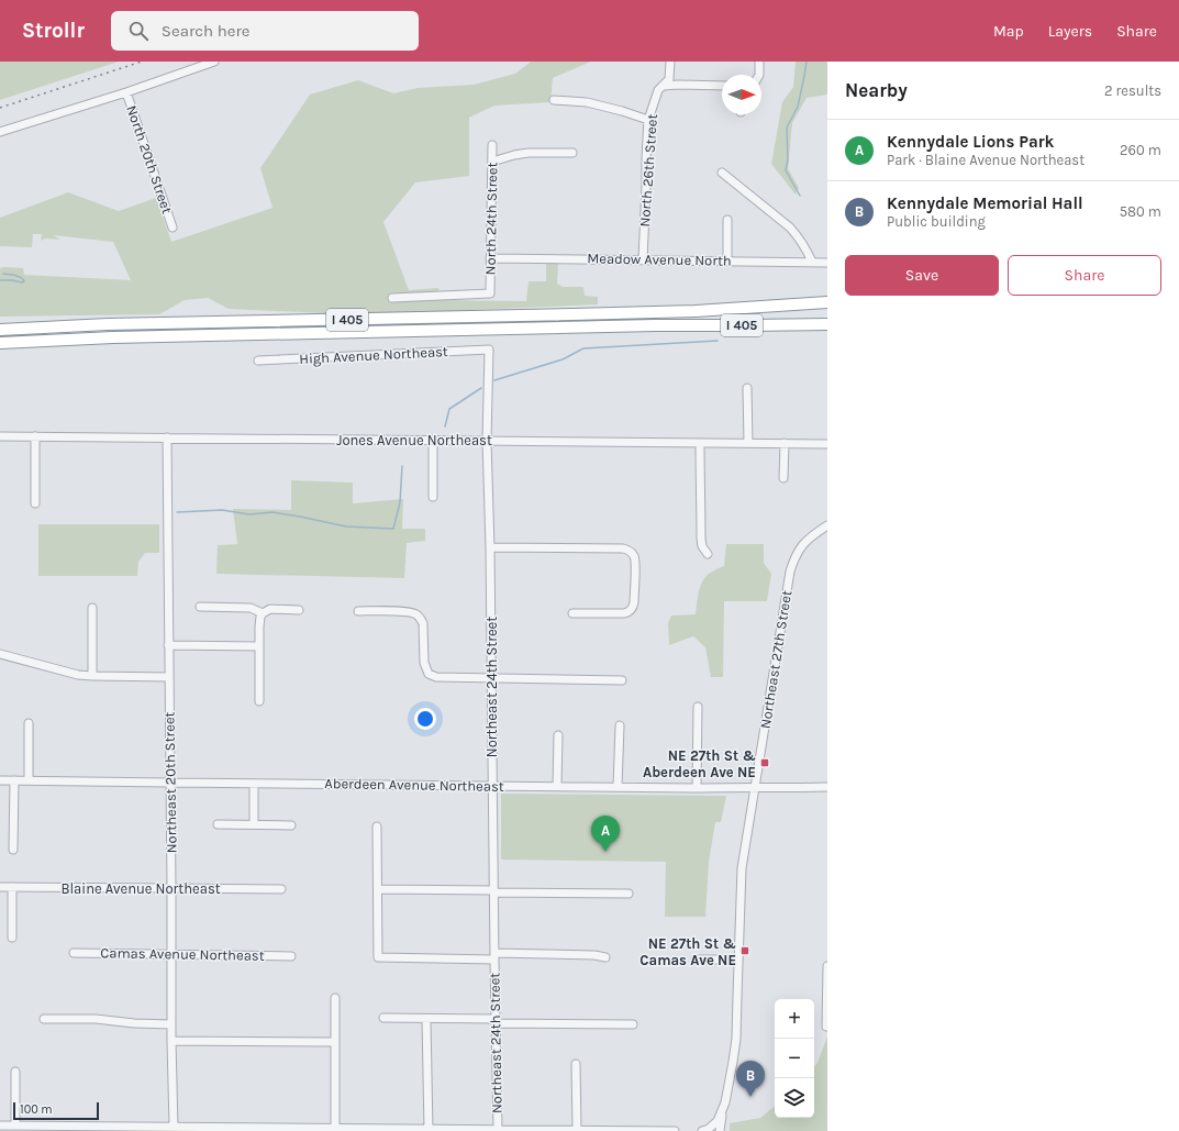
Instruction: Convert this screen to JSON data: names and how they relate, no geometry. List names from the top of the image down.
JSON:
{
  "streets": {
    "highway": ["I 405"],
    "street": [
      "North 20th Street",
      "North 26th Street",
      "North 24th Street",
      "Meadow Avenue North",
      "High Avenue Northeast",
      "Jones Avenue Northeast",
      "Northeast 27th Street",
      "Northeast 24th Street",
      "Northeast 20th Street",
      "Aberdeen Avenue Northeast",
      "Blaine Avenue Northeast",
      "Camas Avenue Northeast"
    ]
  },
  "crossings": [
    ["North 26th Street", "Meadow Avenue North"],
    ["North 24th Street", "Meadow Avenue North"],
    ["High Avenue Northeast", "Northeast 24th Street"],
    ["Jones Avenue Northeast", "Northeast 24th Street"],
    ["Jones Avenue Northeast", "Northeast 20th Street"],
    ["Northeast 27th Street", "Aberdeen Avenue Northeast"],
    ["Northeast 24th Street", "Aberdeen Avenue Northeast"],
    ["Northeast 20th Street", "Aberdeen Avenue Northeast"],
    ["Northeast 20th Street", "Blaine Avenue Northeast"],
    ["Northeast 20th Street", "Camas Avenue Northeast"]
  ],
  "places": {
    "transit": ["NE 27th St & Aberdeen Ave NE", "NE 27th St & Camas Ave NE"]
  },
  "scale_bar": "100 m",
  "north": "right",
  "page": {
    "header": "Strollr",
    "search": "Search here",
    "nav": ["Map", "Layers", "Share"],
    "heading": ["Nearby", "2 results"],
    "list": [
      {
        "mark": "A",
        "name": "Kennydale Lions Park",
        "note": "Park · Blaine Avenue Northeast",
        "value": "260 m"
      },
      {
        "mark": "B",
        "name": "Kennydale Memorial Hall",
        "note": "Public building",
        "value": "580 m"
      }
    ],
    "buttons": ["Save", "Share"],
    "pins": ["A", "B"],
    "map_buttons": ["+", "−"],
    "scale": "100 m"
  }
}
